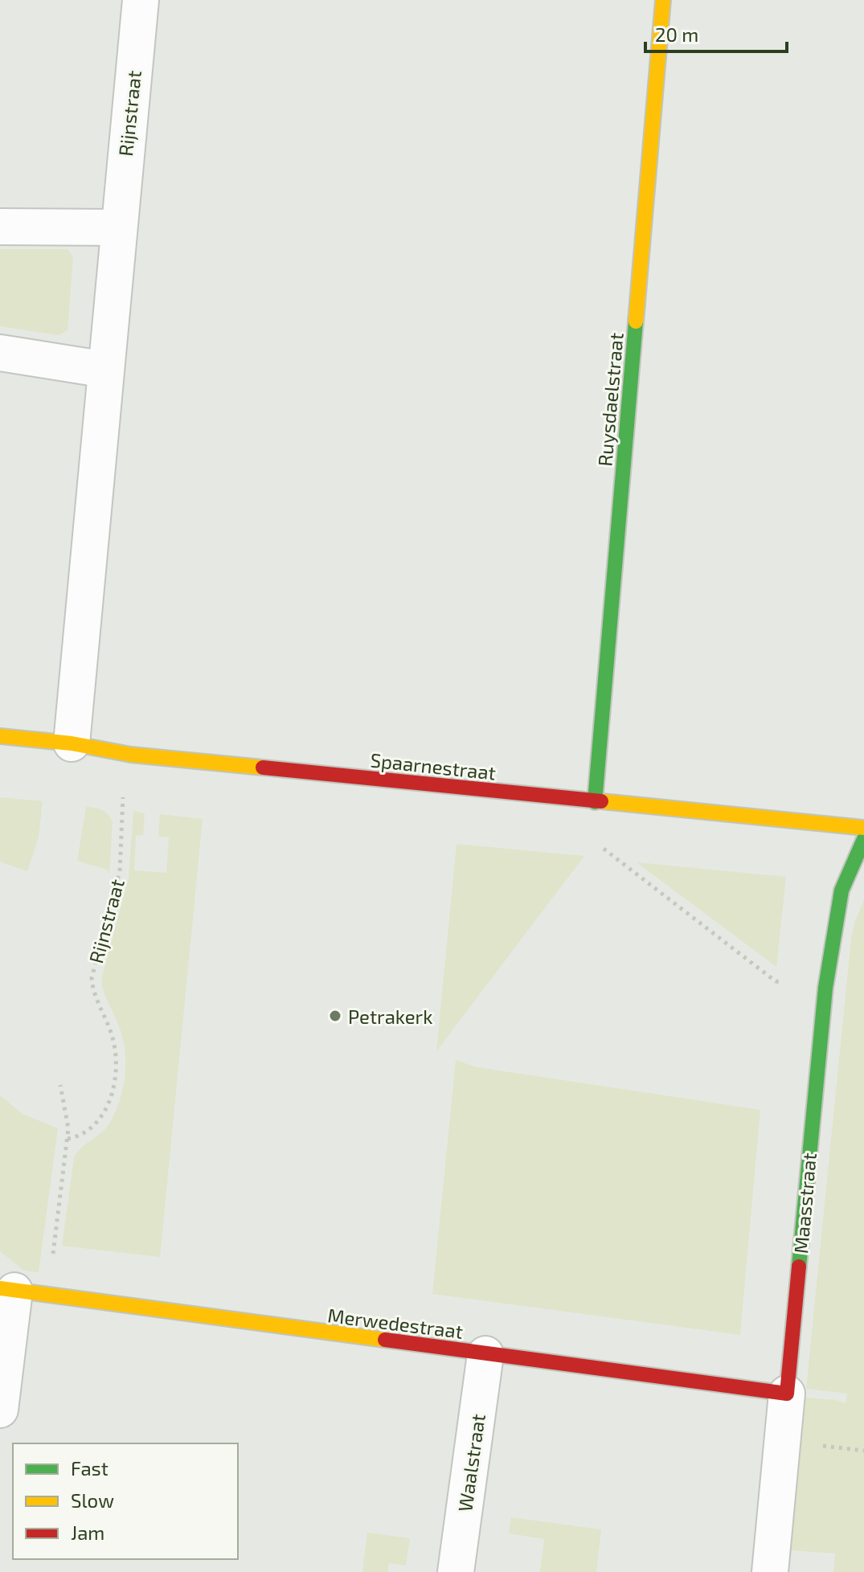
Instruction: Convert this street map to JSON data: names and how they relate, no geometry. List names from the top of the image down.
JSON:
{
  "streets": {
    "street": [
      "Rijnstraat",
      "Ruysdaelstraat",
      "Spaarnestraat",
      "Maasstraat",
      "Merwedestraat",
      "Waalstraat"
    ]
  },
  "crossings": [
    ["Rijnstraat", "Spaarnestraat"],
    ["Ruysdaelstraat", "Spaarnestraat"],
    ["Maasstraat", "Merwedestraat"],
    ["Merwedestraat", "Waalstraat"]
  ],
  "places": ["Petrakerk"],
  "legend": ["Fast", "Slow", "Jam"],
  "scale_bar": "20 m"
}
